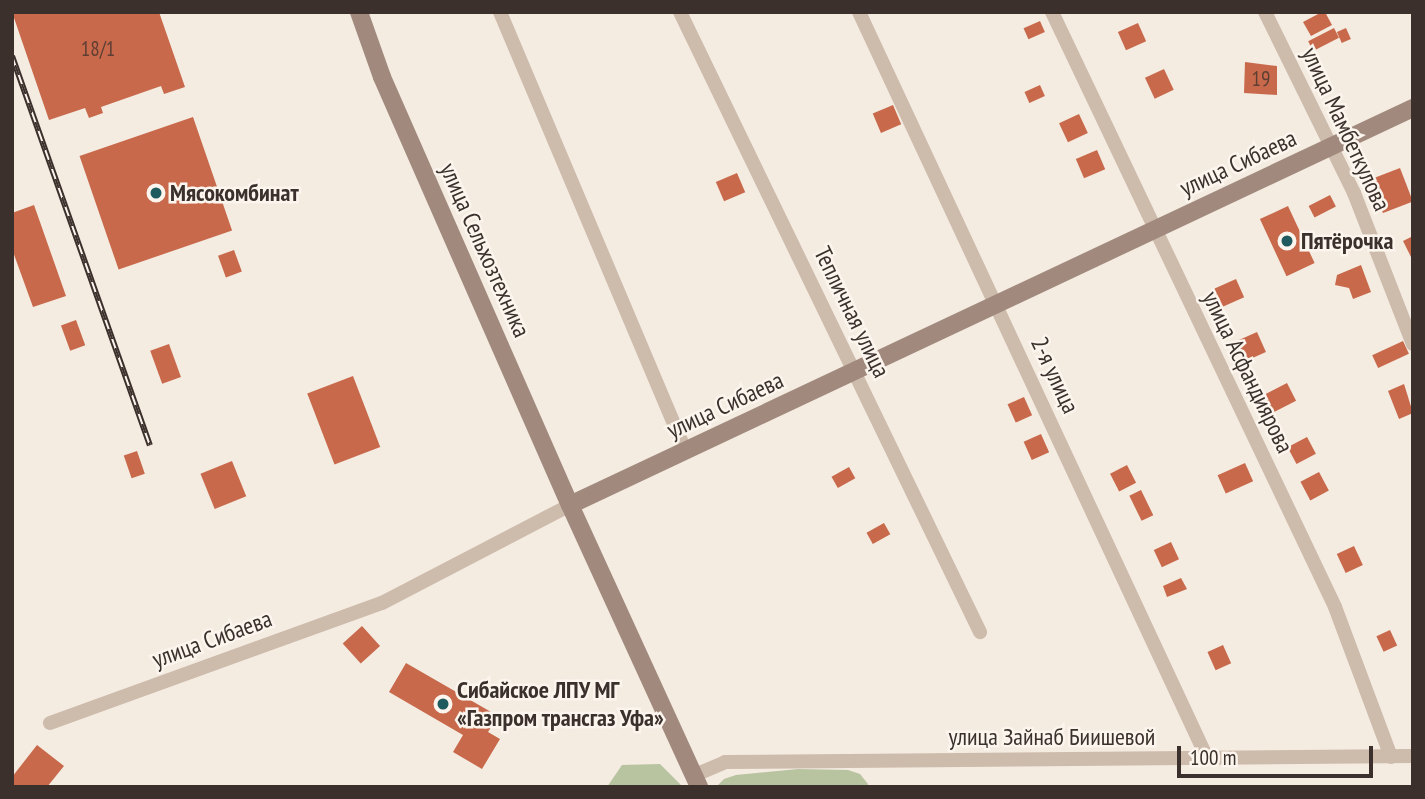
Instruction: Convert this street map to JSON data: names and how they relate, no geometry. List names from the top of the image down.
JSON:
{
  "streets": {
    "main road": ["улица Сибаева", "улица Сельхозтехника"],
    "street": [
      "улица Мамбеткулова",
      "Тепличная улица",
      "улица Асфандиярова",
      "2-я улица",
      "улица Зайнаб Биишевой"
    ]
  },
  "crossings": [
    ["улица Мамбеткулова", "улица Сибаева"],
    ["улица Сибаева", "улица Сельхозтехника"],
    ["улица Сибаева", "Тепличная улица"],
    ["улица Сибаева", "улица Асфандиярова"],
    ["улица Сибаева", "2-я улица"],
    ["улица Сельхозтехника", "улица Зайнаб Биишевой"],
    ["улица Асфандиярова", "улица Зайнаб Биишевой"],
    ["2-я улица", "улица Зайнаб Биишевой"]
  ],
  "places": ["Мясокомбинат", "Пятёрочка", "Сибайское ЛПУ МГ «Газпром трансгаз Уфа»"],
  "house_numbers": ["18/1", "19"],
  "scale_bar": "100 m"
}
